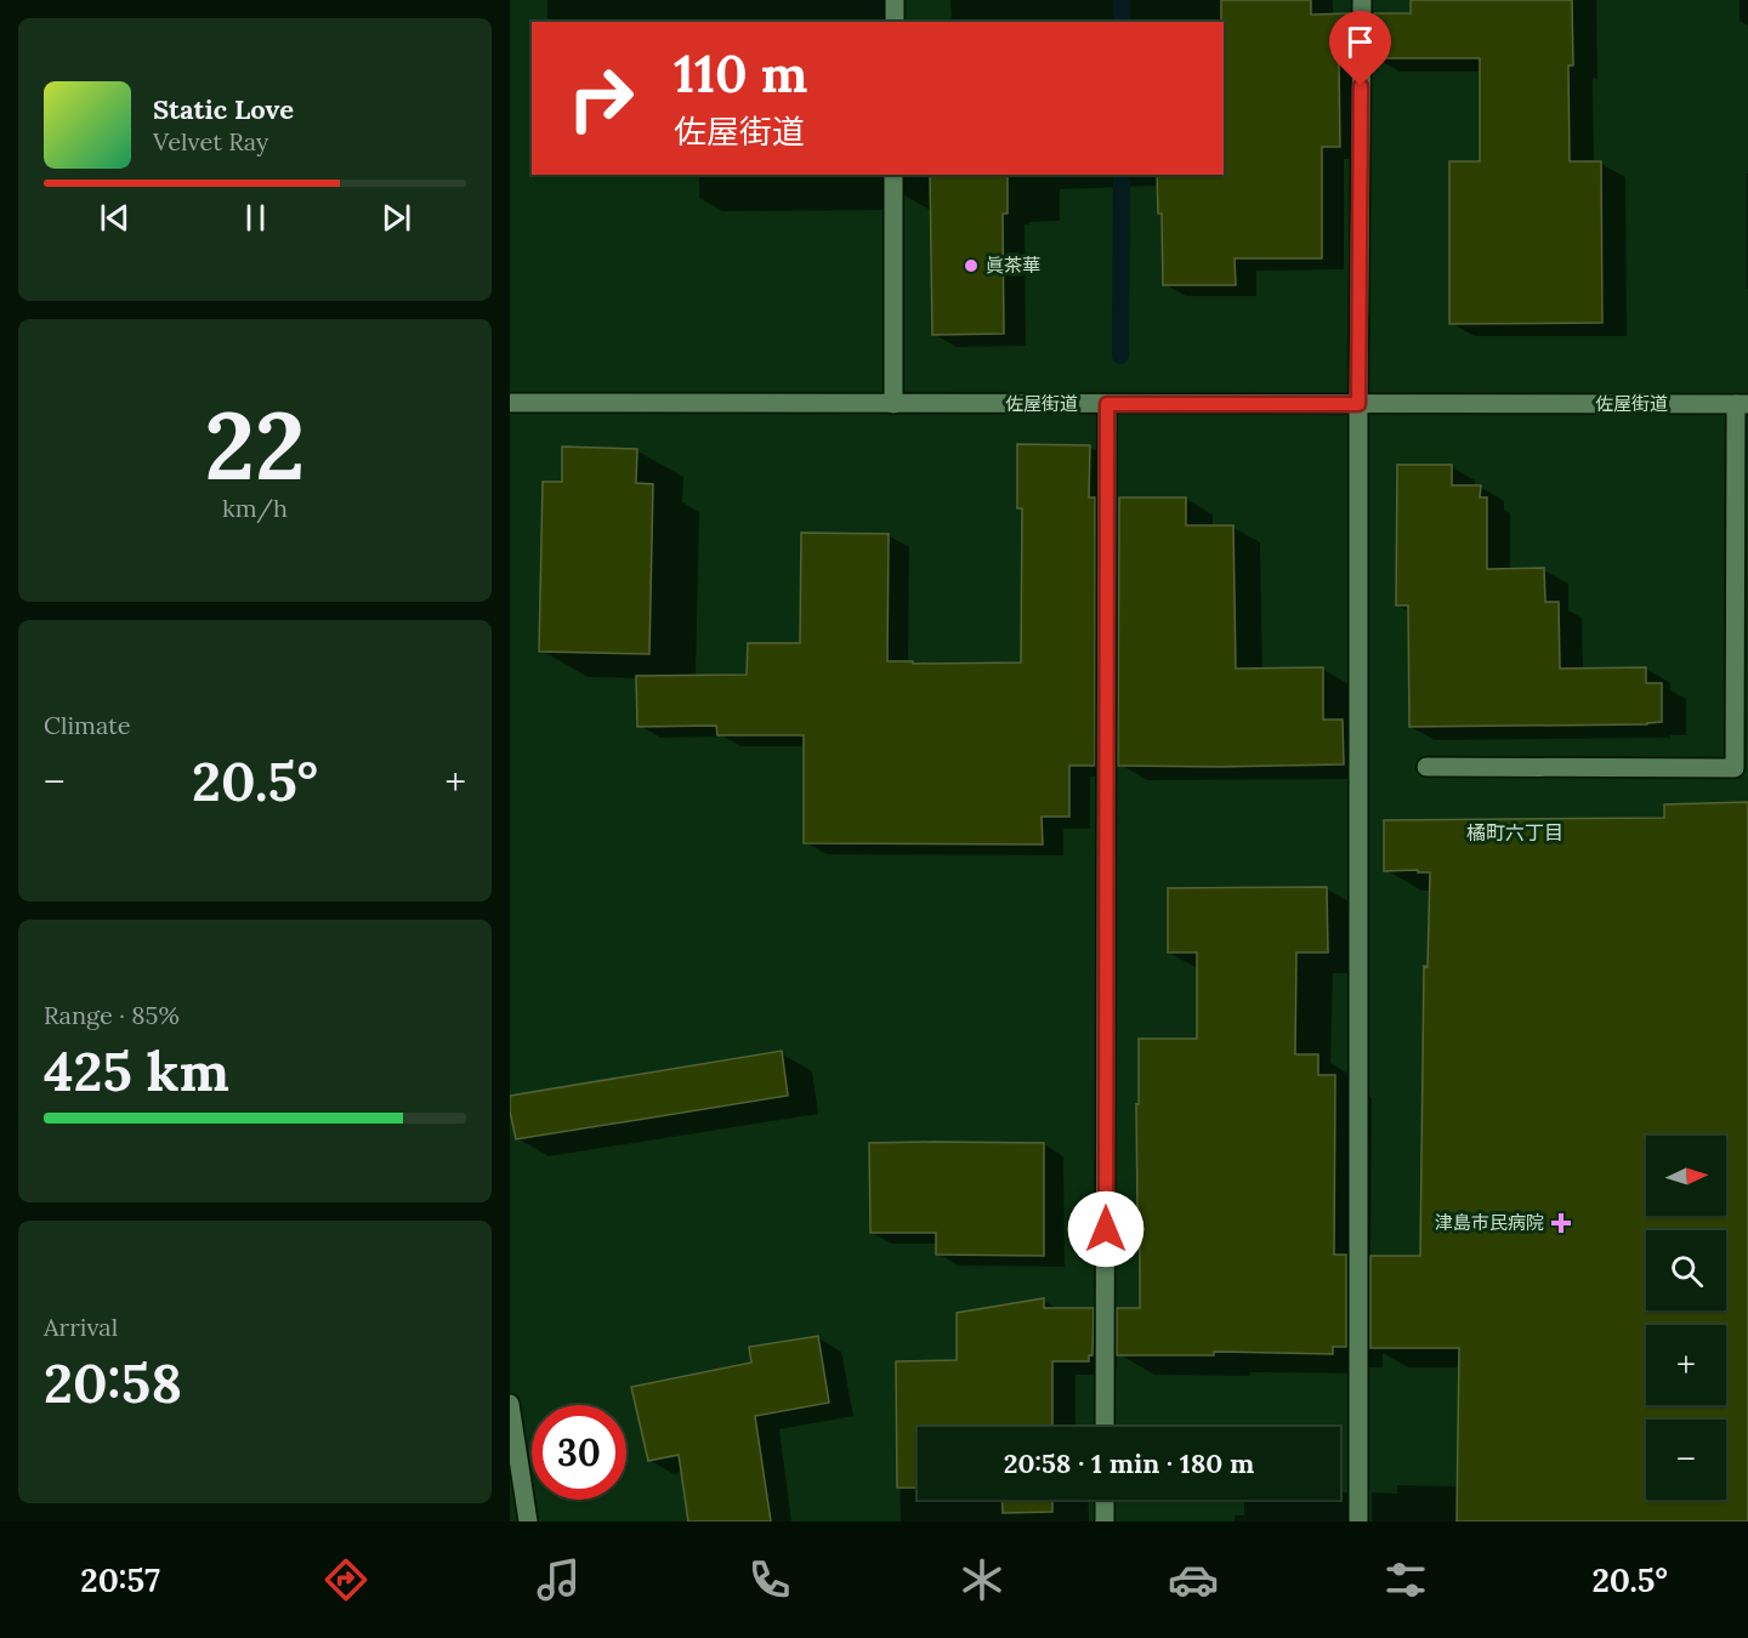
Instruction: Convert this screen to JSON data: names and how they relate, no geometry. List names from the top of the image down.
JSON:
{
  "streets": {
    "street": ["佐屋街道"]
  },
  "districts": ["橘町六丁目"],
  "places": {
    "other": ["眞茶華"],
    "health": ["津島市民病院"]
  },
  "north": "right",
  "page": {
    "turn": ["110 m", "佐屋街道"],
    "song": ["Static Love", "Velvet Ray"],
    "tile": [
      ["22", "km/h"],
      "Climate",
      ["Range · 85%", "425 km"],
      ["Arrival", "20:58"]
    ],
    "heat": ["−", "20.5°", "+"],
    "map_buttons": ["+", "−"],
    "limit": "30",
    "trip": "20:58 · 1 min · 180 m",
    "tabs": ["20:57", "20.5°"]
  }
}
